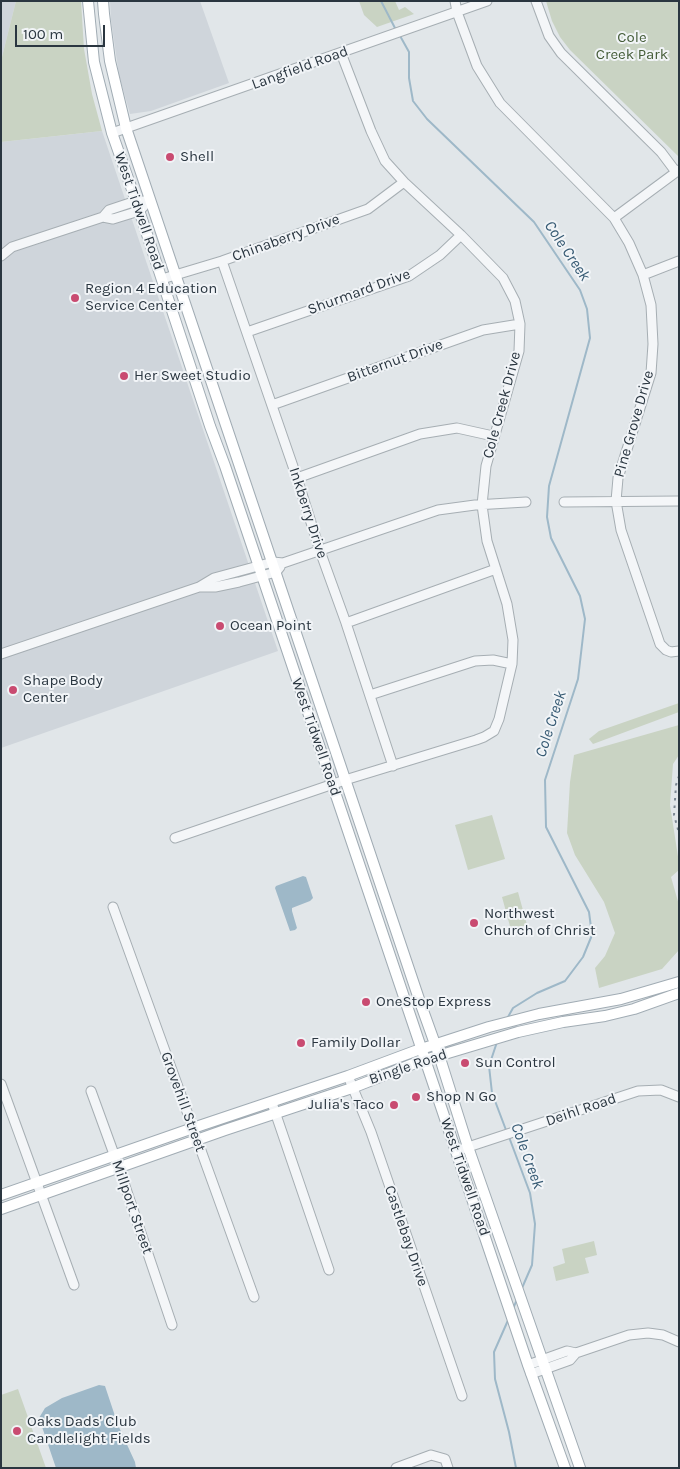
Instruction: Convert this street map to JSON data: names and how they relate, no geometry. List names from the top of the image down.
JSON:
{
  "streets": {
    "main road": ["West Tidwell Road", "Bingle Road"],
    "street": [
      "Langfield Road",
      "Chinaberry Drive",
      "Shurmard Drive",
      "Bitternut Drive",
      "Cole Creek Drive",
      "Pine Grove Drive",
      "Inkberry Drive",
      "Grovehill Street",
      "Deihl Road",
      "Millport Street",
      "Castlebay Drive"
    ]
  },
  "crossings": [
    ["Langfield Road", "West Tidwell Road"],
    ["Langfield Road", "Cole Creek Drive"],
    ["Langfield Road", "Pine Grove Drive"],
    ["West Tidwell Road", "Chinaberry Drive"],
    ["West Tidwell Road", "Cole Creek Drive"],
    ["West Tidwell Road", "Bingle Road"],
    ["West Tidwell Road", "Deihl Road"],
    ["Chinaberry Drive", "Cole Creek Drive"],
    ["Chinaberry Drive", "Inkberry Drive"],
    ["Shurmard Drive", "Cole Creek Drive"],
    ["Shurmard Drive", "Inkberry Drive"],
    ["Bitternut Drive", "Cole Creek Drive"],
    ["Bitternut Drive", "Inkberry Drive"],
    ["Cole Creek Drive", "Inkberry Drive"],
    ["Bingle Road", "Grovehill Street"],
    ["Bingle Road", "Millport Street"],
    ["Bingle Road", "Castlebay Drive"]
  ],
  "water": ["Cole Creek"],
  "parks": ["Cole Creek Park"],
  "places": [
    "Shell",
    "Region 4 Education Service Center",
    "Her Sweet Studio",
    "Ocean Point",
    "Shape Body Center",
    "Northwest Church of Christ",
    "OneStop Express",
    "Family Dollar",
    "Sun Control",
    "Shop N Go",
    "Julia's Taco",
    "Oaks Dads' Club Candlelight Fields"
  ],
  "scale_bar": "100 m"
}
